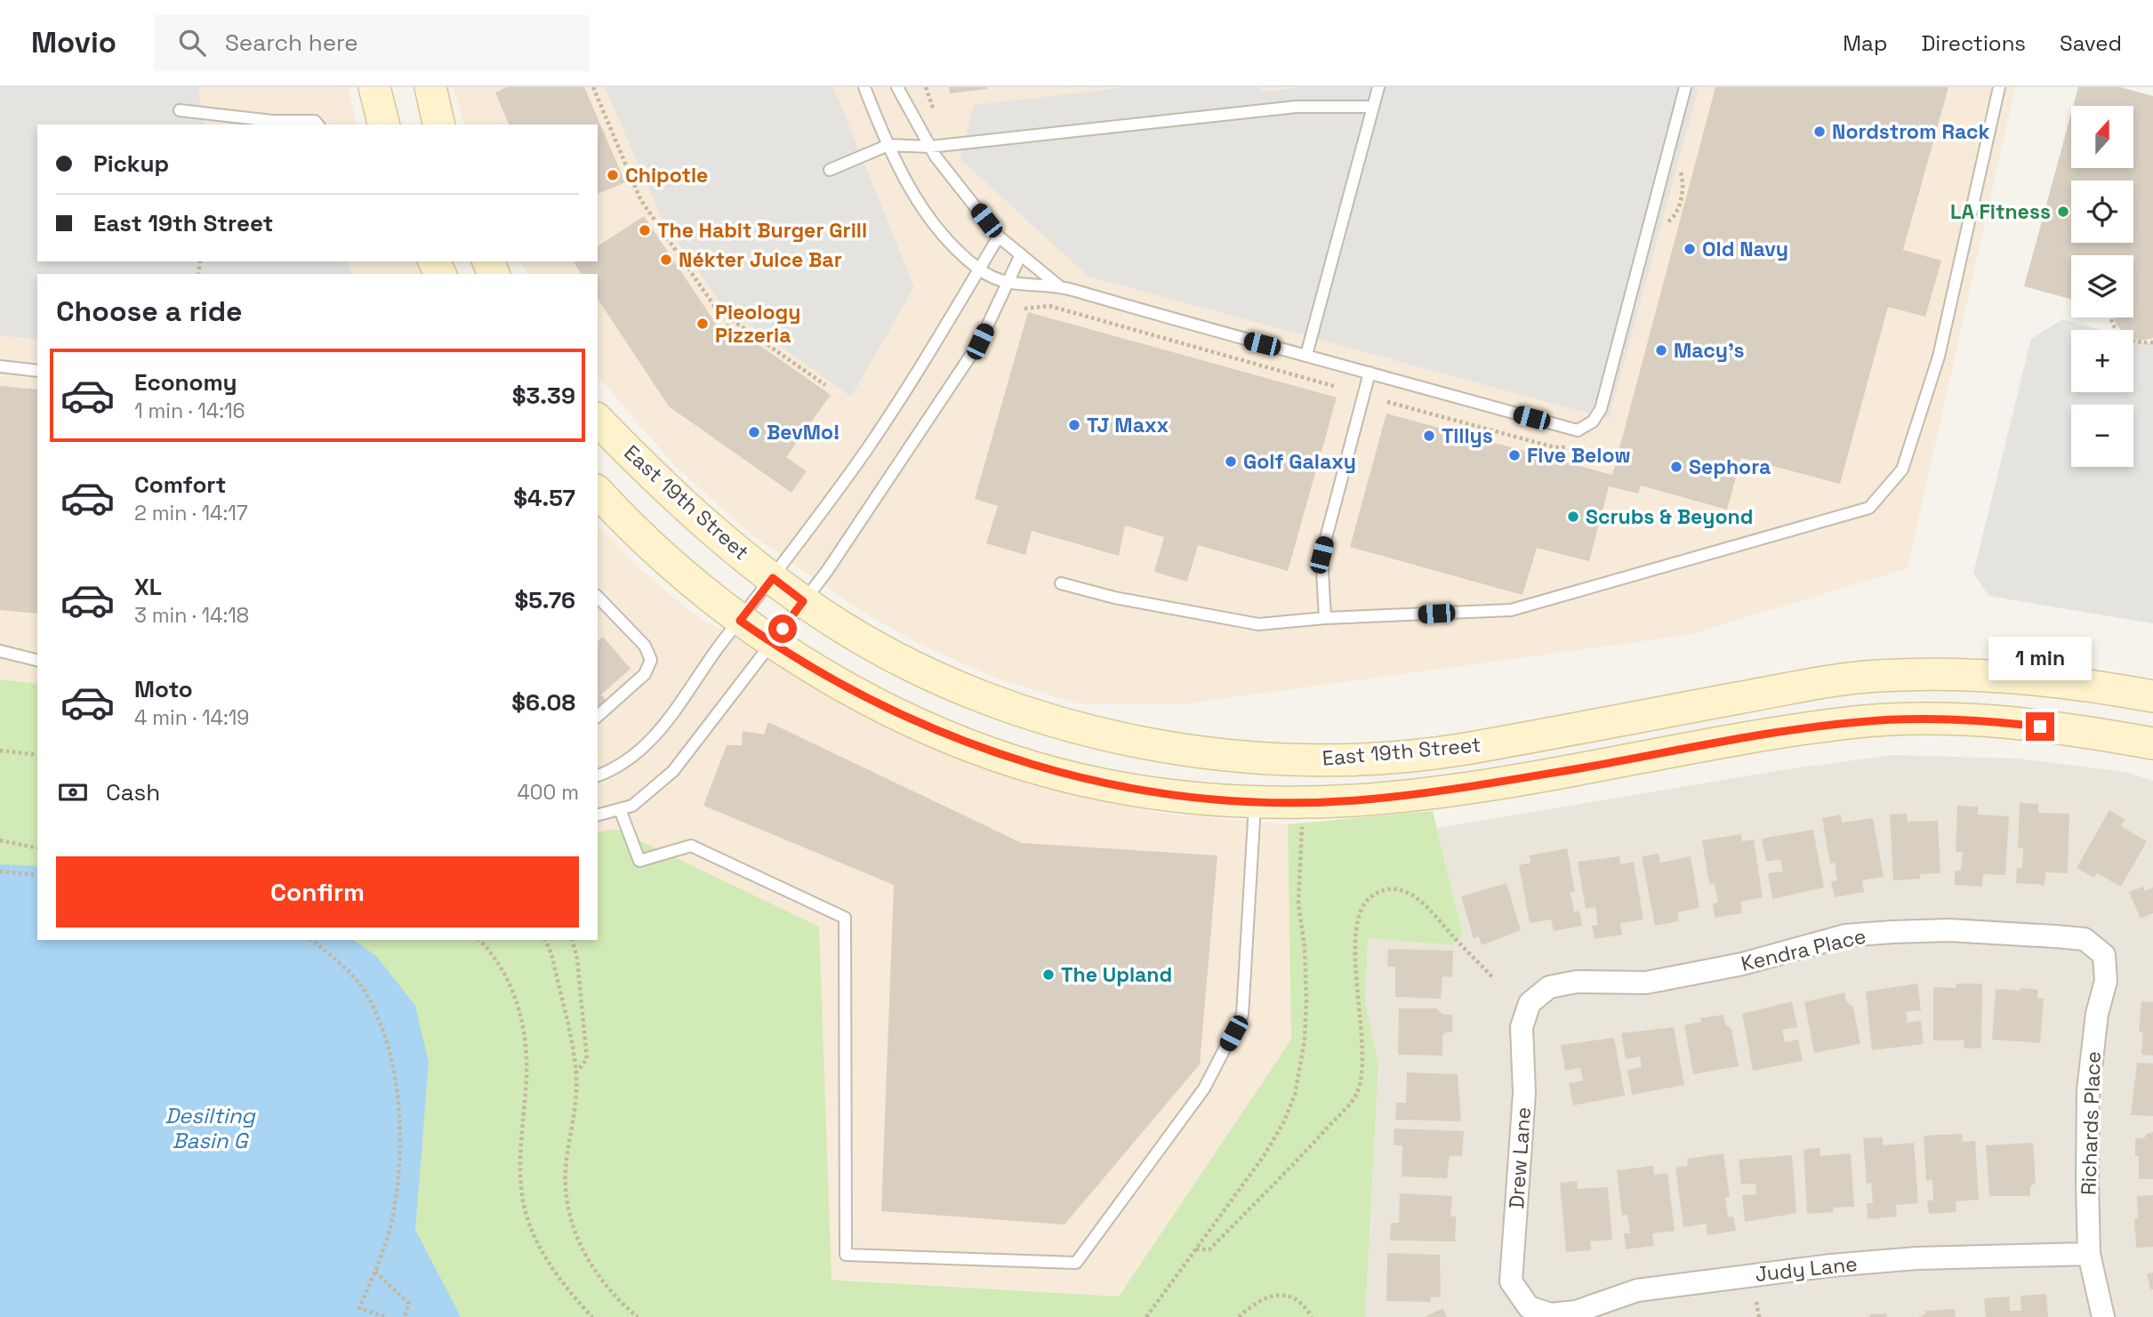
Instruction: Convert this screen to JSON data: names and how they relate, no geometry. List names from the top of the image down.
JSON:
{
  "streets": {
    "main road": ["East 19th Street"],
    "street": [
      "Kendra Place",
      "Richards Place",
      "Drew Lane",
      "Judy Lane"
    ]
  },
  "crossings": [
    ["Kendra Place", "Richards Place"],
    ["Kendra Place", "Drew Lane"],
    ["Richards Place", "Judy Lane"],
    ["Drew Lane", "Judy Lane"]
  ],
  "water": ["Desilting Basin G"],
  "places": [
    "Nordstrom Rack",
    "Chipotle",
    "LA Fitness",
    "The Habit Burger Grill",
    "Old Navy",
    "Nékter Juice Bar",
    "Pieology Pizzeria",
    "Macy's",
    "TJ Maxx",
    "BevMo!",
    "Tillys",
    "Five Below",
    "Golf Galaxy",
    "Sephora",
    "Scrubs & Beyond",
    "The Upland"
  ],
  "north": "top",
  "page": {
    "header": "Movio",
    "search": "Search here",
    "nav": ["Map", "Directions", "Saved"],
    "map_buttons": ["+", "−"],
    "banner": ["Pickup", "East 19th Street"],
    "heading": "Choose a ride",
    "list": [
      {
        "name": "Economy",
        "note": "1 min · 14:16",
        "value": "$3.39"
      },
      {
        "name": "Comfort",
        "note": "2 min · 14:17",
        "value": "$4.57"
      },
      {
        "name": "XL",
        "note": "3 min · 14:18",
        "value": "$5.76"
      },
      {
        "name": "Moto",
        "note": "4 min · 14:19",
        "value": "$6.08"
      }
    ],
    "bubble": "1 min",
    "pay": ["Cash", "400 m"],
    "buttons": "Confirm"
  }
}
